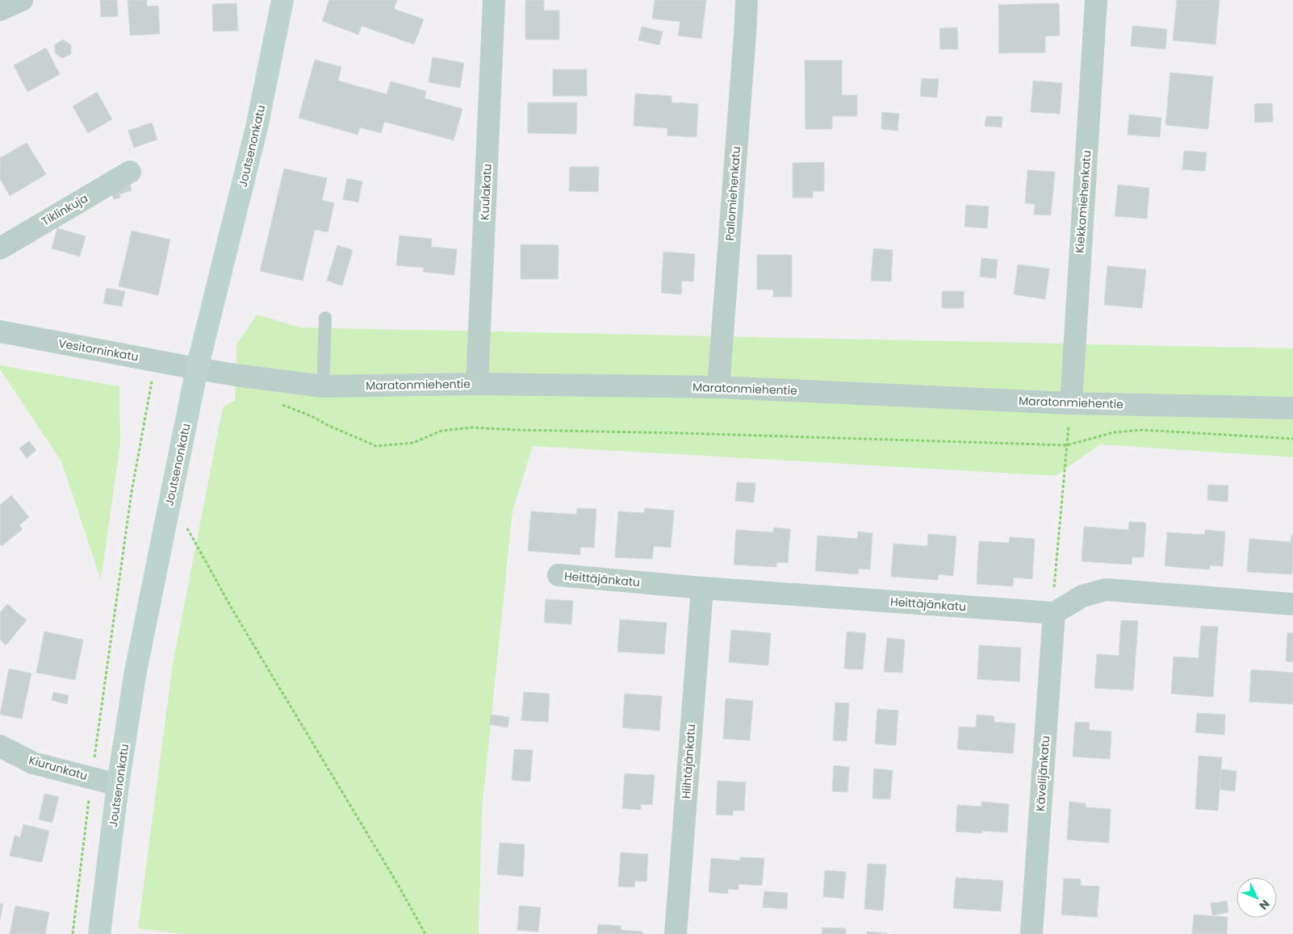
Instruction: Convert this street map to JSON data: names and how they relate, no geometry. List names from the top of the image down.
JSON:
{
  "streets": {
    "main road": ["Joutsenonkatu"],
    "street": [
      "Kuulakatu",
      "Pallomiehenkatu",
      "Kiekkomiehenkatu",
      "Tiklinkuja",
      "Vesitorninkatu",
      "Maratonmiehentie",
      "Heittäjänkatu",
      "Hiihtäjänkatu",
      "Kiurunkatu",
      "Kävelijänkatu"
    ]
  },
  "crossings": [
    ["Joutsenonkatu", "Vesitorninkatu"],
    ["Joutsenonkatu", "Maratonmiehentie"],
    ["Joutsenonkatu", "Kiurunkatu"],
    ["Kuulakatu", "Maratonmiehentie"],
    ["Pallomiehenkatu", "Maratonmiehentie"],
    ["Kiekkomiehenkatu", "Maratonmiehentie"],
    ["Vesitorninkatu", "Maratonmiehentie"],
    ["Heittäjänkatu", "Hiihtäjänkatu"],
    ["Heittäjänkatu", "Kävelijänkatu"]
  ],
  "north": "bottom right"
}
